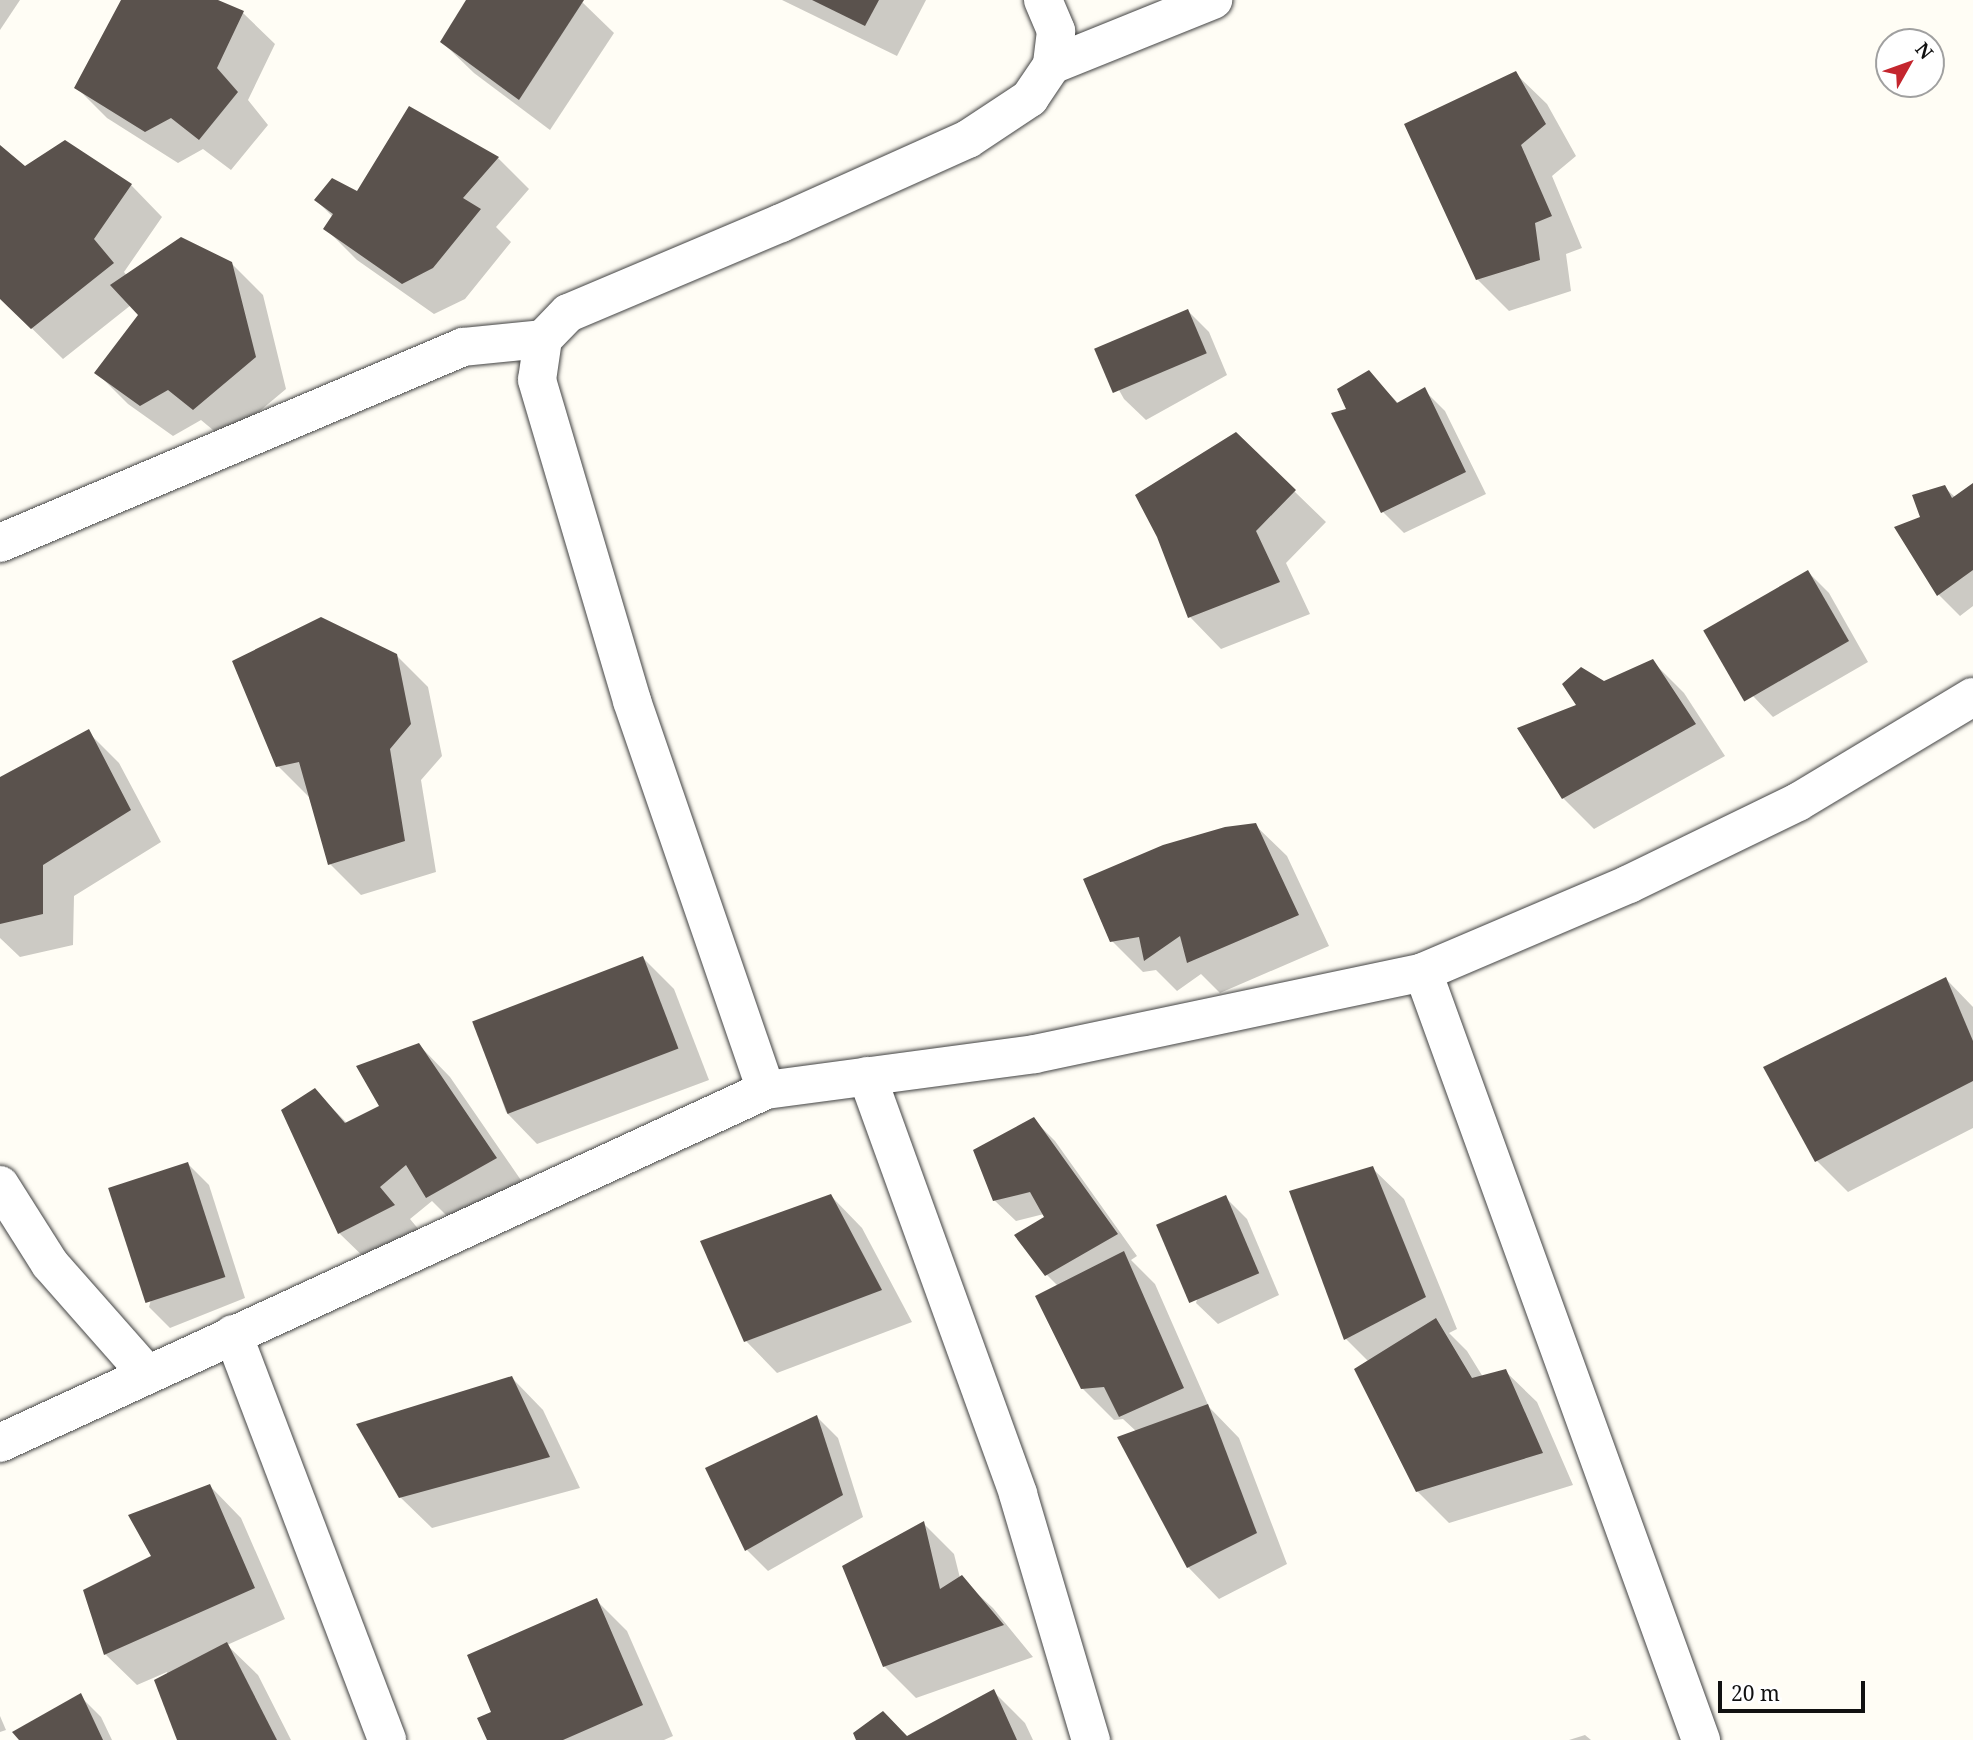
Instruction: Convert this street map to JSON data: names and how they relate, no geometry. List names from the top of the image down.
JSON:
{
  "scale_bar": "20 m",
  "north": "top right"
}
